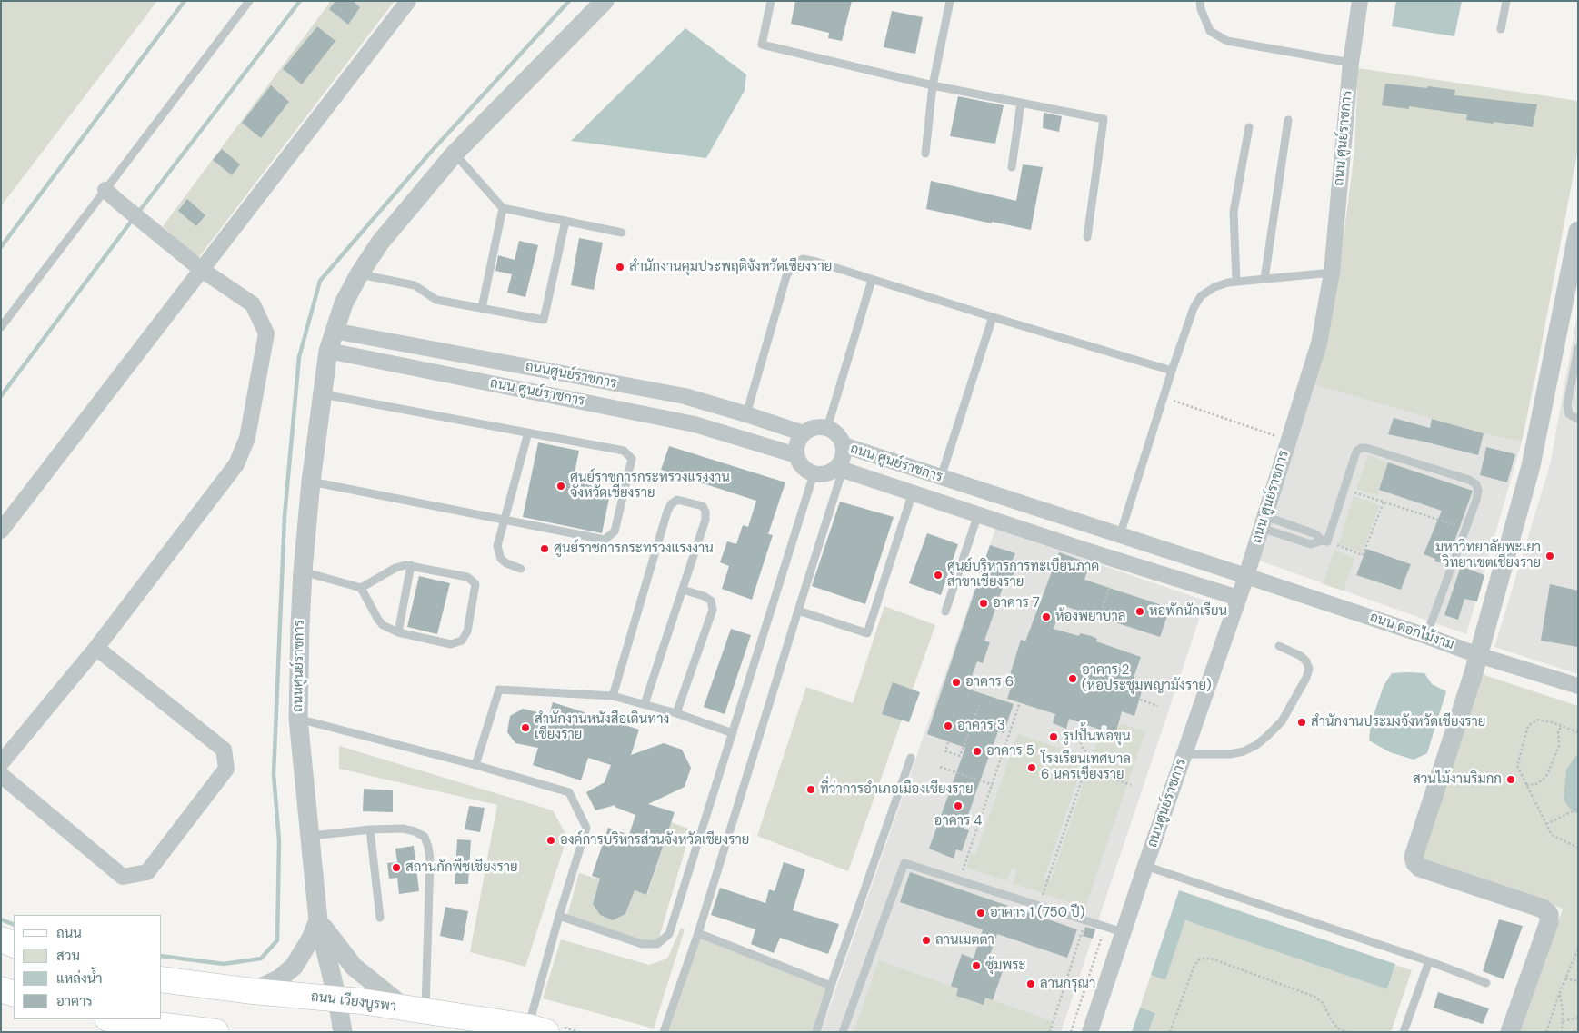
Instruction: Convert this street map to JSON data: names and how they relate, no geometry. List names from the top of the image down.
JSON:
{
  "streets": {
    "main road": ["ถนน เวียงบูรพา"],
    "street": ["ถนน ศูนย์ราชการ", "ถนนศูนย์ราชการ", "ถนน ดอกไม้งาม"]
  },
  "crossings": [
    ["ถนน ศูนย์ราชการ", "ถนนศูนย์ราชการ"],
    ["ถนน ศูนย์ราชการ", "ถนน ดอกไม้งาม"],
    ["ถนนศูนย์ราชการ", "ถนน ดอกไม้งาม"],
    ["ถนนศูนย์ราชการ", "ถนน เวียงบูรพา"]
  ],
  "places": [
    "สำนักงานคุมประพฤติจังหวัดเชียงราย",
    "ศูนย์ราชการกระทรวงแรงงาน จังหวัดเชียงราย",
    "ศูนย์ราชการกระทรวงแรงงาน",
    "มหาวิทยาลัยพะเยา วิทยาเขตเชียงราย",
    "ศูนย์บริหารการทะเบียนภาค สาขาเชียงราย",
    "อาคาร 7",
    "หอพักนักเรียน",
    "ห้องพยาบาล",
    "อาคาร 2 (หอประชุมพญามังราย)",
    "อาคาร 6",
    "สำนักงานประมงจังหวัดเชียงราย",
    "อาคาร 3",
    "สำนักงานหนังสือเดินทาง เชียงราย",
    "รูปปั้นพ่อขุน",
    "อาคาร 5",
    "โรงเรียนเทศบาล 6 นครเชียงราย",
    "สวนไม้งามริมกก",
    "ที่ว่าการอำเภอเมืองเชียงราย",
    "อาคาร 4",
    "องค์การบริหารส่วนจังหวัดเชียงราย",
    "สถานกักพืชเชียงราย",
    "อาคาร 1 (750 ปี)",
    "ลานเมตตา",
    "ซุ้มพระ",
    "ลานกรุณา"
  ],
  "legend": [
    "ถนน",
    "สวน",
    "แหล่งน้ำ",
    "อาคาร"
  ]
}
